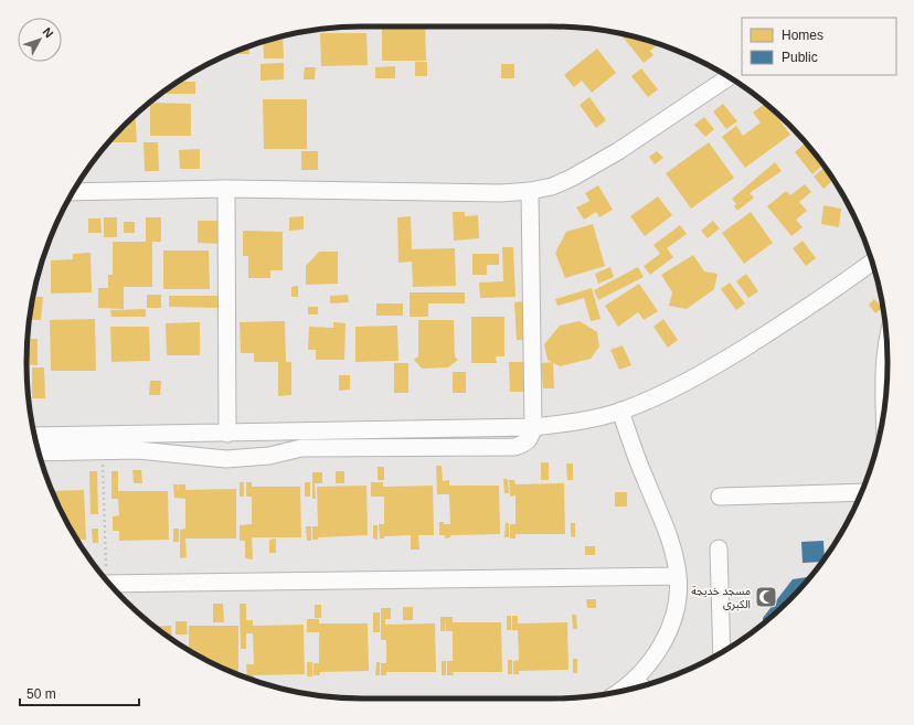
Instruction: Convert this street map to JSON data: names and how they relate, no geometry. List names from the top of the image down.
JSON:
{
  "places": {
    "mosque": ["مسجد خديجة الكبرى"]
  },
  "legend": ["Homes", "Public"],
  "scale_bar": "50 m",
  "north": "top right"
}
